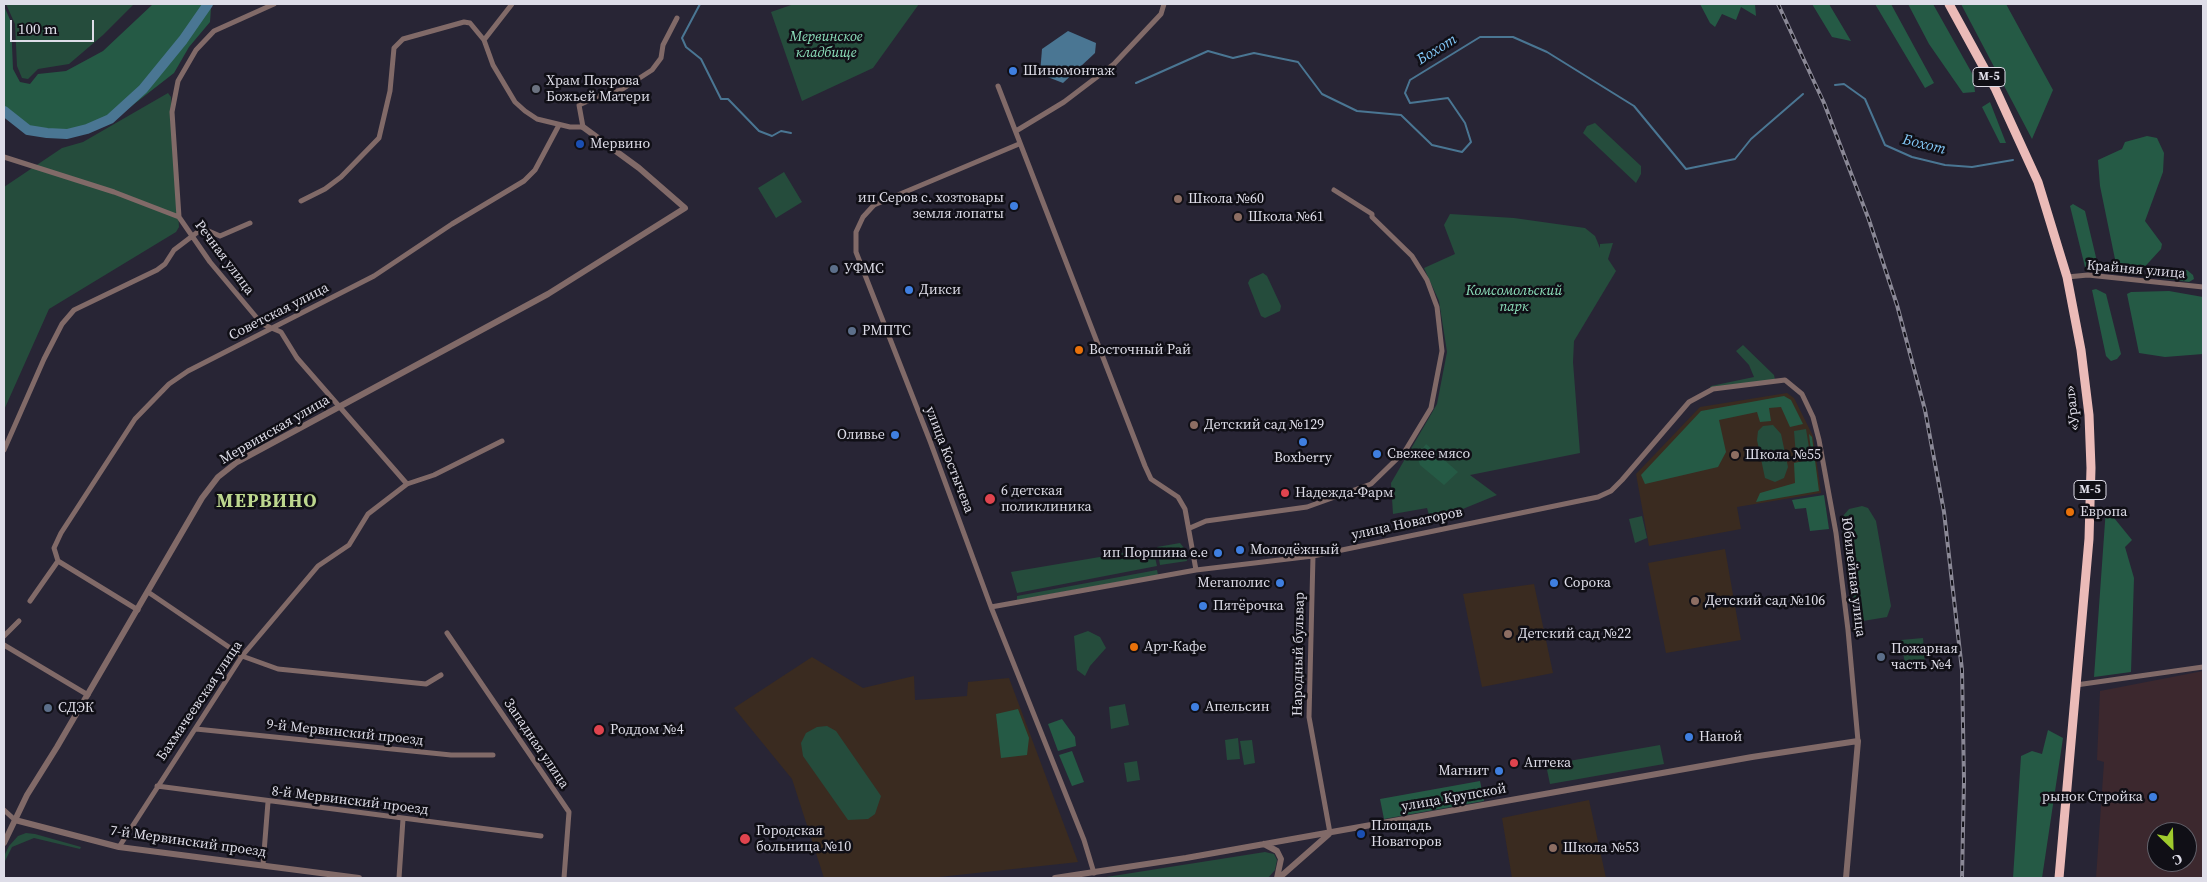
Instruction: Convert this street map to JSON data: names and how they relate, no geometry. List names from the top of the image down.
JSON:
{
  "streets": {
    "highway": ["М-5", "«Урал»"],
    "street": [
      "Речная улица",
      "Крайняя улица",
      "Советская улица",
      "Мервинская улица",
      "улица Костычева",
      "улица Новаторов",
      "Юбилейная улица",
      "Народный бульвар",
      "Бахмачеевская улица",
      "9-й Мервинский проезд",
      "Западная улица",
      "улица Крупской",
      "8-й Мервинский проезд",
      "7-й Мервинский проезд"
    ]
  },
  "crossings": [
    ["Речная улица", "Советская улица"],
    ["Речная улица", "Мервинская улица"],
    ["Речная улица", "Бахмачеевская улица"],
    ["Крайняя улица", "«Урал»"],
    ["Мервинская улица", "7-й Мервинский проезд"],
    ["улица Костычева", "улица Новаторов"],
    ["улица Костычева", "улица Крупской"],
    ["улица Новаторов", "Юбилейная улица"],
    ["улица Новаторов", "Народный бульвар"],
    ["Юбилейная улица", "улица Крупской"],
    ["Народный бульвар", "улица Крупской"],
    ["Бахмачеевская улица", "9-й Мервинский проезд"],
    ["Бахмачеевская улица", "8-й Мервинский проезд"],
    ["Бахмачеевская улица", "7-й Мервинский проезд"]
  ],
  "districts": ["МЕРВИНО"],
  "water": ["Бохот"],
  "parks": ["Мервинское кладбище", "Комсомольский парк"],
  "places": [
    "Шиномонтаж",
    "Храм Покрова Божьей Матери",
    "Мервино",
    "Школа №60",
    "ип Серов с. хозтовары земля лопаты",
    "Школа №61",
    "УФМС",
    "Дикси",
    "РМПТС",
    "Восточный Рай",
    "Детский сад №129",
    "Оливье",
    "Boxberry",
    "Свежее мясо",
    "Школа №55",
    "Надежда-Фарм",
    "6 детская поликлиника",
    "Европа",
    "Молодёжный",
    "ип Поршина е.е",
    "Мегаполис",
    "Сорока",
    "Детский сад №106",
    "Пятёрочка",
    "Детский сад №22",
    "Арт-Кафе",
    "Пожарная часть №4",
    "Апельсин",
    "СДЭК",
    "Роддом №4",
    "Наной",
    "Аптека",
    "Магнит",
    "рынок Стройка",
    "Площадь Новаторов",
    "Городская больница №10",
    "Школа №53"
  ],
  "scale_bar": "100 m",
  "north": "bottom right"
}
